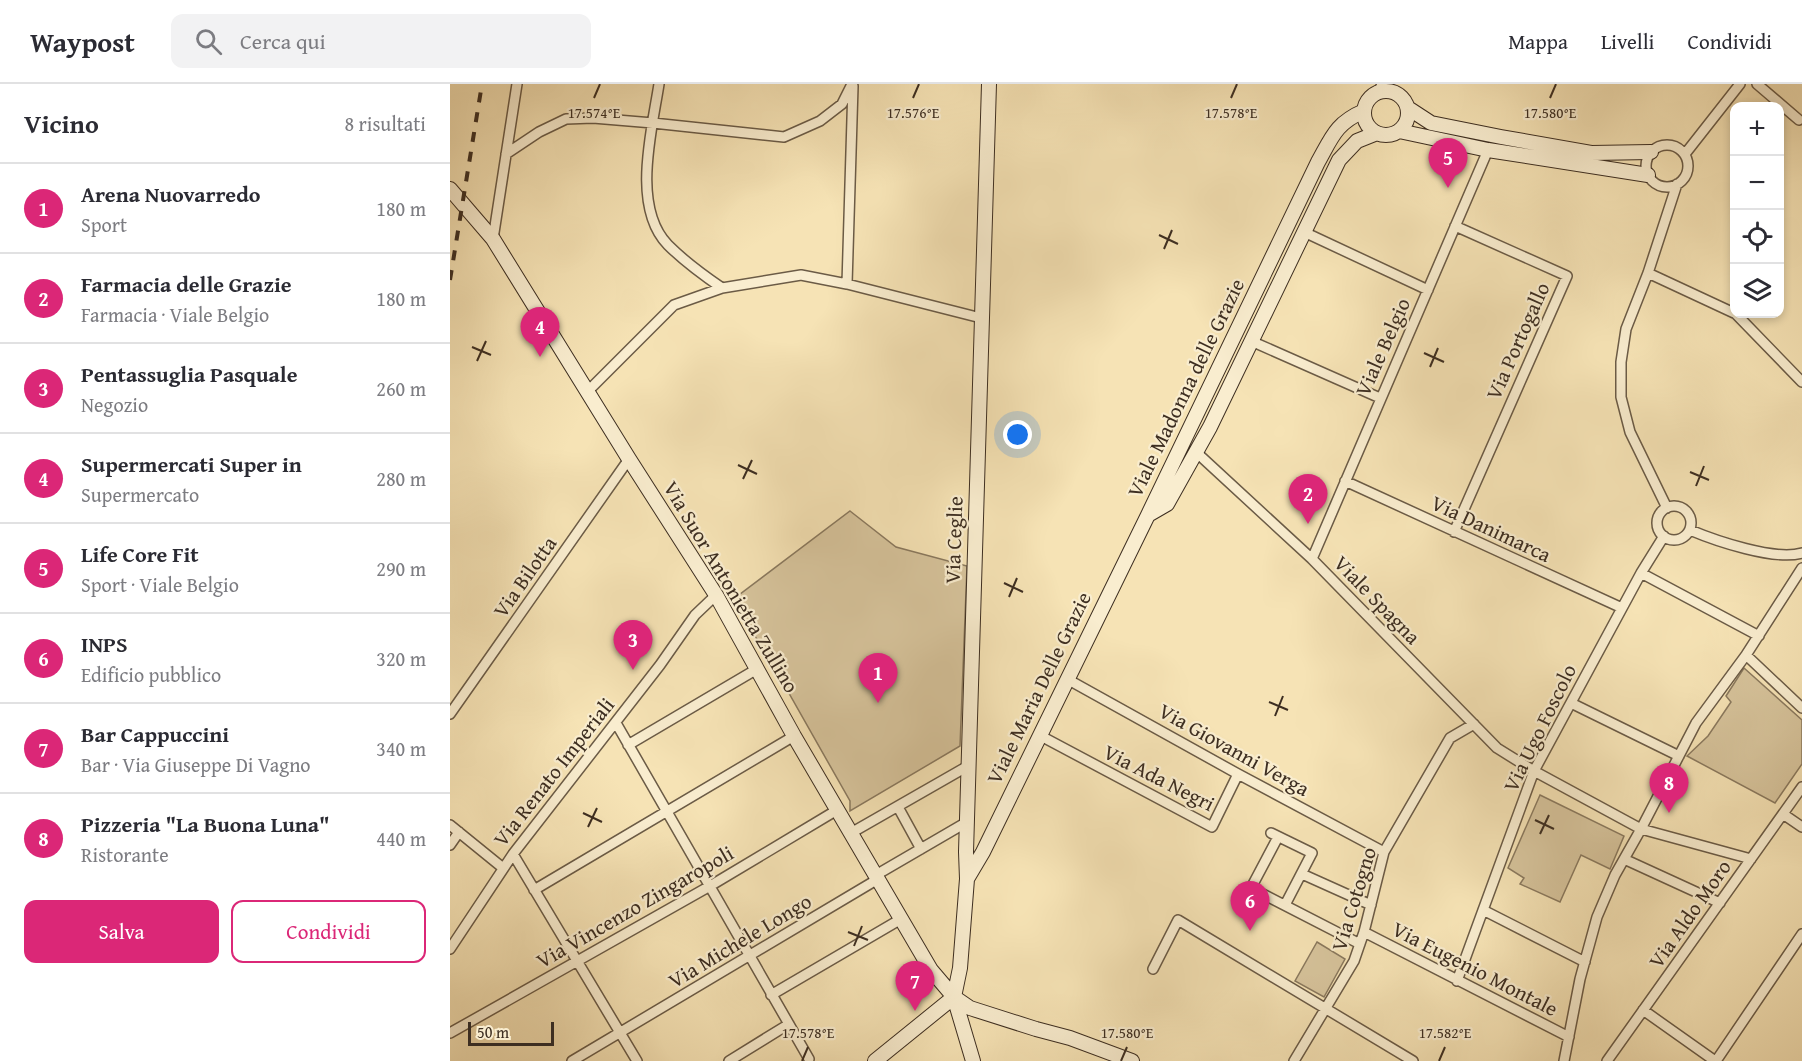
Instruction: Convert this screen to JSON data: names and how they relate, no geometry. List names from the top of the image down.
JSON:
{
  "streets": {
    "street": [
      "Via Portogallo",
      "Viale Belgio",
      "Viale Madonna delle Grazie",
      "Via Danimarca",
      "Via Ceglie",
      "Via Bilotta",
      "Via Suor Antonietta Zullino",
      "Viale Spagna",
      "Viale Maria Delle Grazie",
      "Via Ugo Foscolo",
      "Via Giovanni Verga",
      "Via Renato Imperiali",
      "Via Ada Negri",
      "Via Cotogno",
      "Via Vincenzo Zingaropoli",
      "Via Aldo Moro",
      "Via Michele Longo",
      "Via Eugenio Montale"
    ]
  },
  "crossings": [
    ["Via Portogallo", "Viale Belgio"],
    ["Via Portogallo", "Via Danimarca"],
    ["Viale Belgio", "Via Danimarca"],
    ["Viale Belgio", "Viale Spagna"],
    ["Viale Madonna delle Grazie", "Viale Spagna"],
    ["Viale Madonna delle Grazie", "Viale Maria Delle Grazie"],
    ["Via Danimarca", "Via Ugo Foscolo"],
    ["Via Ceglie", "Via Suor Antonietta Zullino"],
    ["Via Ceglie", "Viale Maria Delle Grazie"],
    ["Via Ceglie", "Via Michele Longo"],
    ["Via Bilotta", "Via Suor Antonietta Zullino"],
    ["Via Suor Antonietta Zullino", "Via Renato Imperiali"],
    ["Via Suor Antonietta Zullino", "Via Vincenzo Zingaropoli"],
    ["Via Suor Antonietta Zullino", "Via Michele Longo"],
    ["Viale Spagna", "Via Ugo Foscolo"],
    ["Viale Spagna", "Via Cotogno"],
    ["Viale Spagna", "Via Aldo Moro"],
    ["Viale Maria Delle Grazie", "Via Giovanni Verga"],
    ["Viale Maria Delle Grazie", "Via Ada Negri"],
    ["Via Ugo Foscolo", "Via Eugenio Montale"],
    ["Via Giovanni Verga", "Via Ada Negri"],
    ["Via Giovanni Verga", "Via Cotogno"],
    ["Via Cotogno", "Via Eugenio Montale"]
  ],
  "scale_bar": "50 m",
  "page": {
    "header": "Waypost",
    "search": "Cerca qui",
    "nav": ["Mappa", "Livelli", "Condividi"],
    "heading": ["Vicino", "8 risultati"],
    "map_buttons": ["+", "−"],
    "pins": [
      "5",
      "4",
      "2",
      "3",
      "1",
      "8",
      "6",
      "7"
    ],
    "list": [
      {
        "mark": "1",
        "name": "Arena Nuovarredo",
        "note": "Sport",
        "value": "180 m"
      },
      {
        "mark": "2",
        "name": "Farmacia delle Grazie",
        "note": "Farmacia · Viale Belgio",
        "value": "180 m"
      },
      {
        "mark": "3",
        "name": "Pentassuglia Pasquale",
        "note": "Negozio",
        "value": "260 m"
      },
      {
        "mark": "4",
        "name": "Supermercati Super in",
        "note": "Supermercato",
        "value": "280 m"
      },
      {
        "mark": "5",
        "name": "Life Core Fit",
        "note": "Sport · Viale Belgio",
        "value": "290 m"
      },
      {
        "mark": "6",
        "name": "INPS",
        "note": "Edificio pubblico",
        "value": "320 m"
      },
      {
        "mark": "7",
        "name": "Bar Cappuccini",
        "note": "Bar · Via Giuseppe Di Vagno",
        "value": "340 m"
      },
      {
        "mark": "8",
        "name": "Pizzeria \"La Buona Luna\"",
        "note": "Ristorante",
        "value": "440 m"
      }
    ],
    "buttons": ["Salva", "Condividi"],
    "scale": "50 m"
  },
  "coordinates": [
    "17.574°E",
    "17.576°E",
    "17.578°E",
    "17.580°E",
    "17.582°E"
  ]
}
